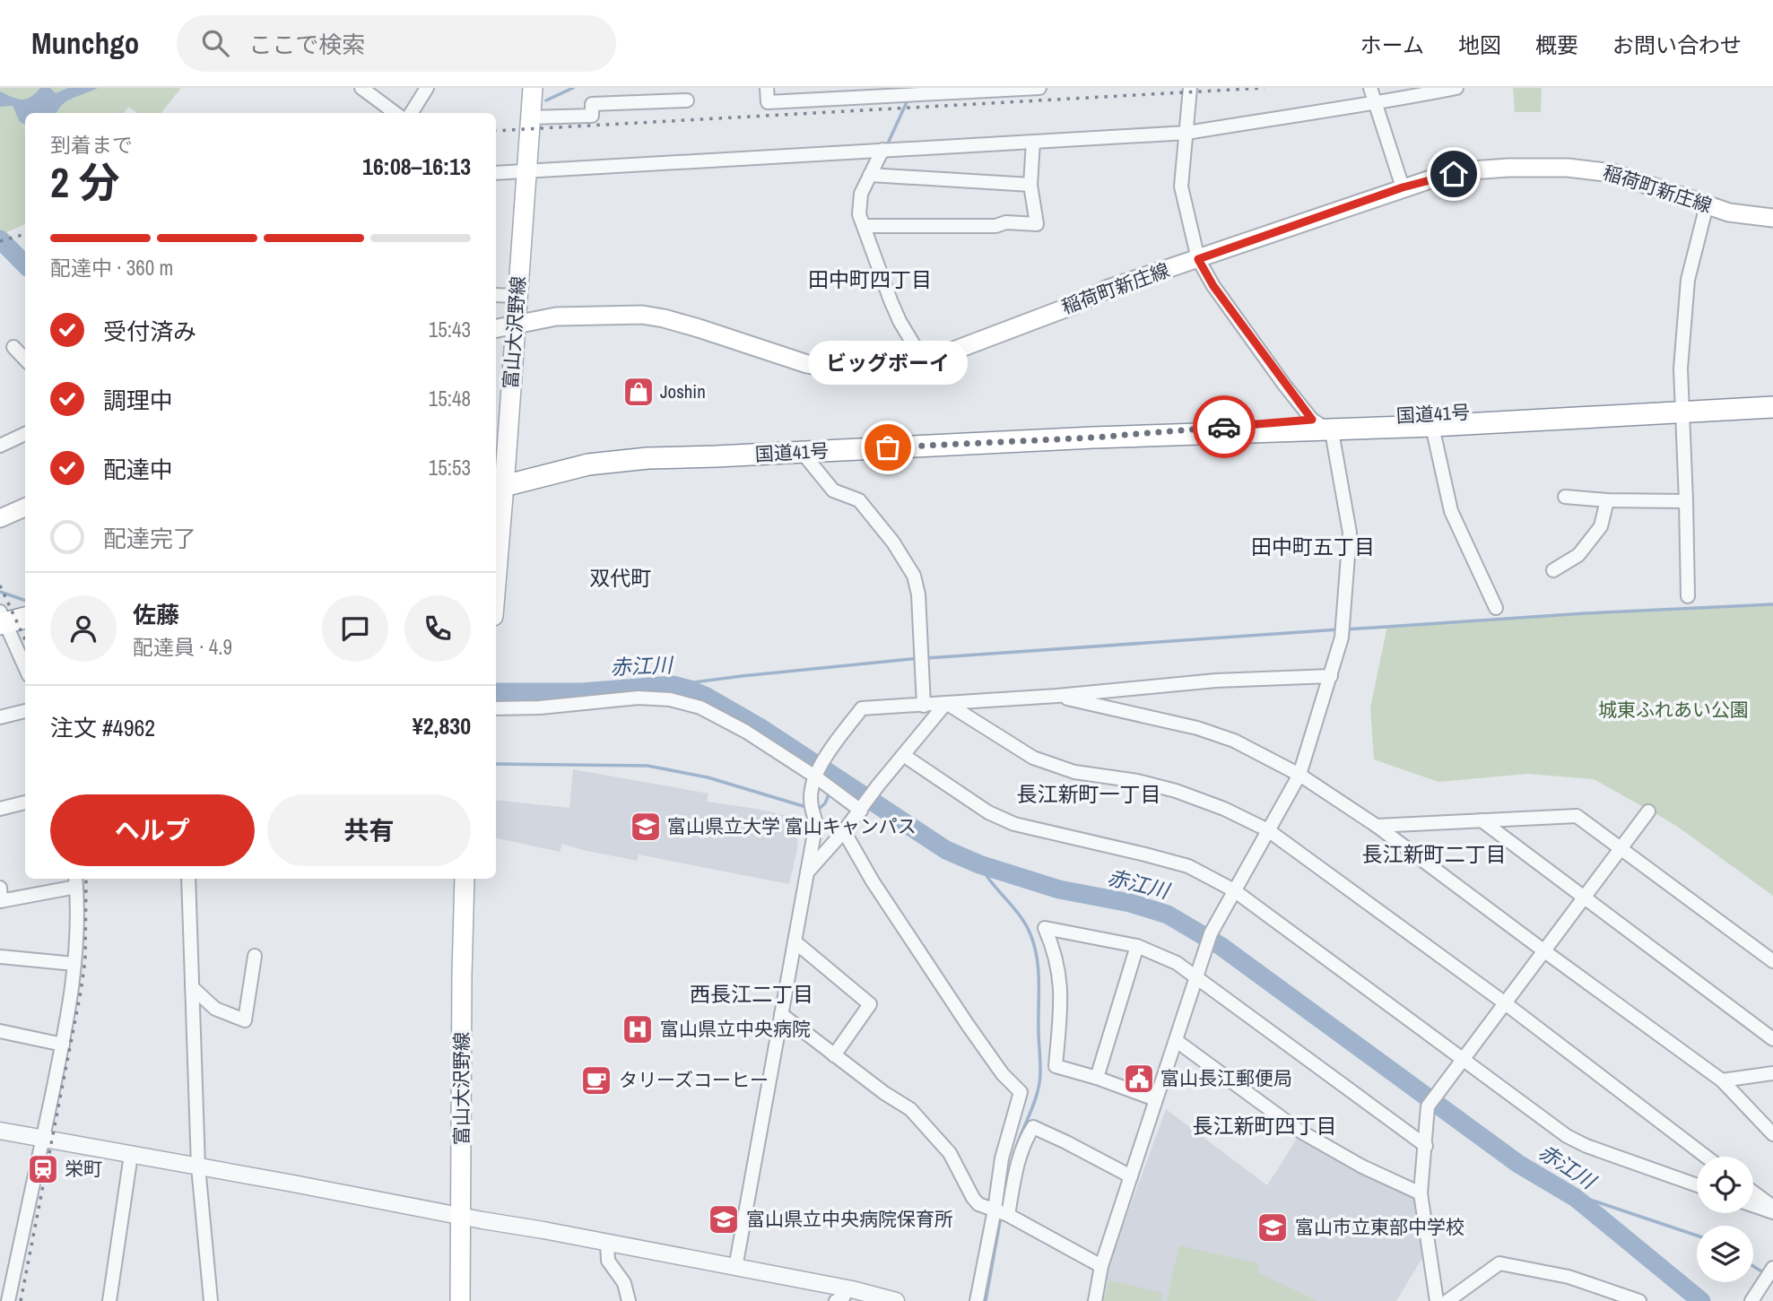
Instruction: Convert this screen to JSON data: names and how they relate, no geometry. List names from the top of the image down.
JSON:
{
  "streets": {
    "highway": ["国道41号"],
    "main road": ["稲荷町新庄線", "富山大沢野線"]
  },
  "crossings": [
    ["稲荷町新庄線", "富山大沢野線"],
    ["富山大沢野線", "国道41号"]
  ],
  "districts": [
    "田中町四丁目",
    "田中町五丁目",
    "双代町",
    "長江新町一丁目",
    "長江新町二丁目",
    "西長江二丁目",
    "長江新町四丁目"
  ],
  "water": ["赤江川"],
  "parks": ["城東ふれあい公園"],
  "places": {
    "shop": ["Joshin"],
    "other": ["ビッグボーイ"],
    "school or university": ["富山県立大学 富山キャンパス", "富山県立中央病院保育所", "富山市立東部中学校"],
    "hospital": ["富山県立中央病院"],
    "public building": ["富山長江郵便局"],
    "cafe": ["タリーズコーヒー"],
    "station": ["栄町"]
  },
  "page": {
    "header": "Munchgo",
    "search": "ここで検索",
    "nav": [
      "ホーム",
      "地図",
      "概要",
      "お問い合わせ"
    ],
    "heading": ["2 分", "到着まで", "16:08–16:13"],
    "panel": [
      "佐藤",
      "配達員 · 4.9",
      "注文 #4962",
      "¥2,830"
    ],
    "bar": "配達中 · 360 m",
    "list": [
      ["受付済み", "15:43"],
      ["調理中", "15:48"],
      ["配達中", "15:53"],
      "配達完了"
    ],
    "bubble": "ビッグボーイ",
    "buttons": ["ヘルプ", "共有"]
  }
}
